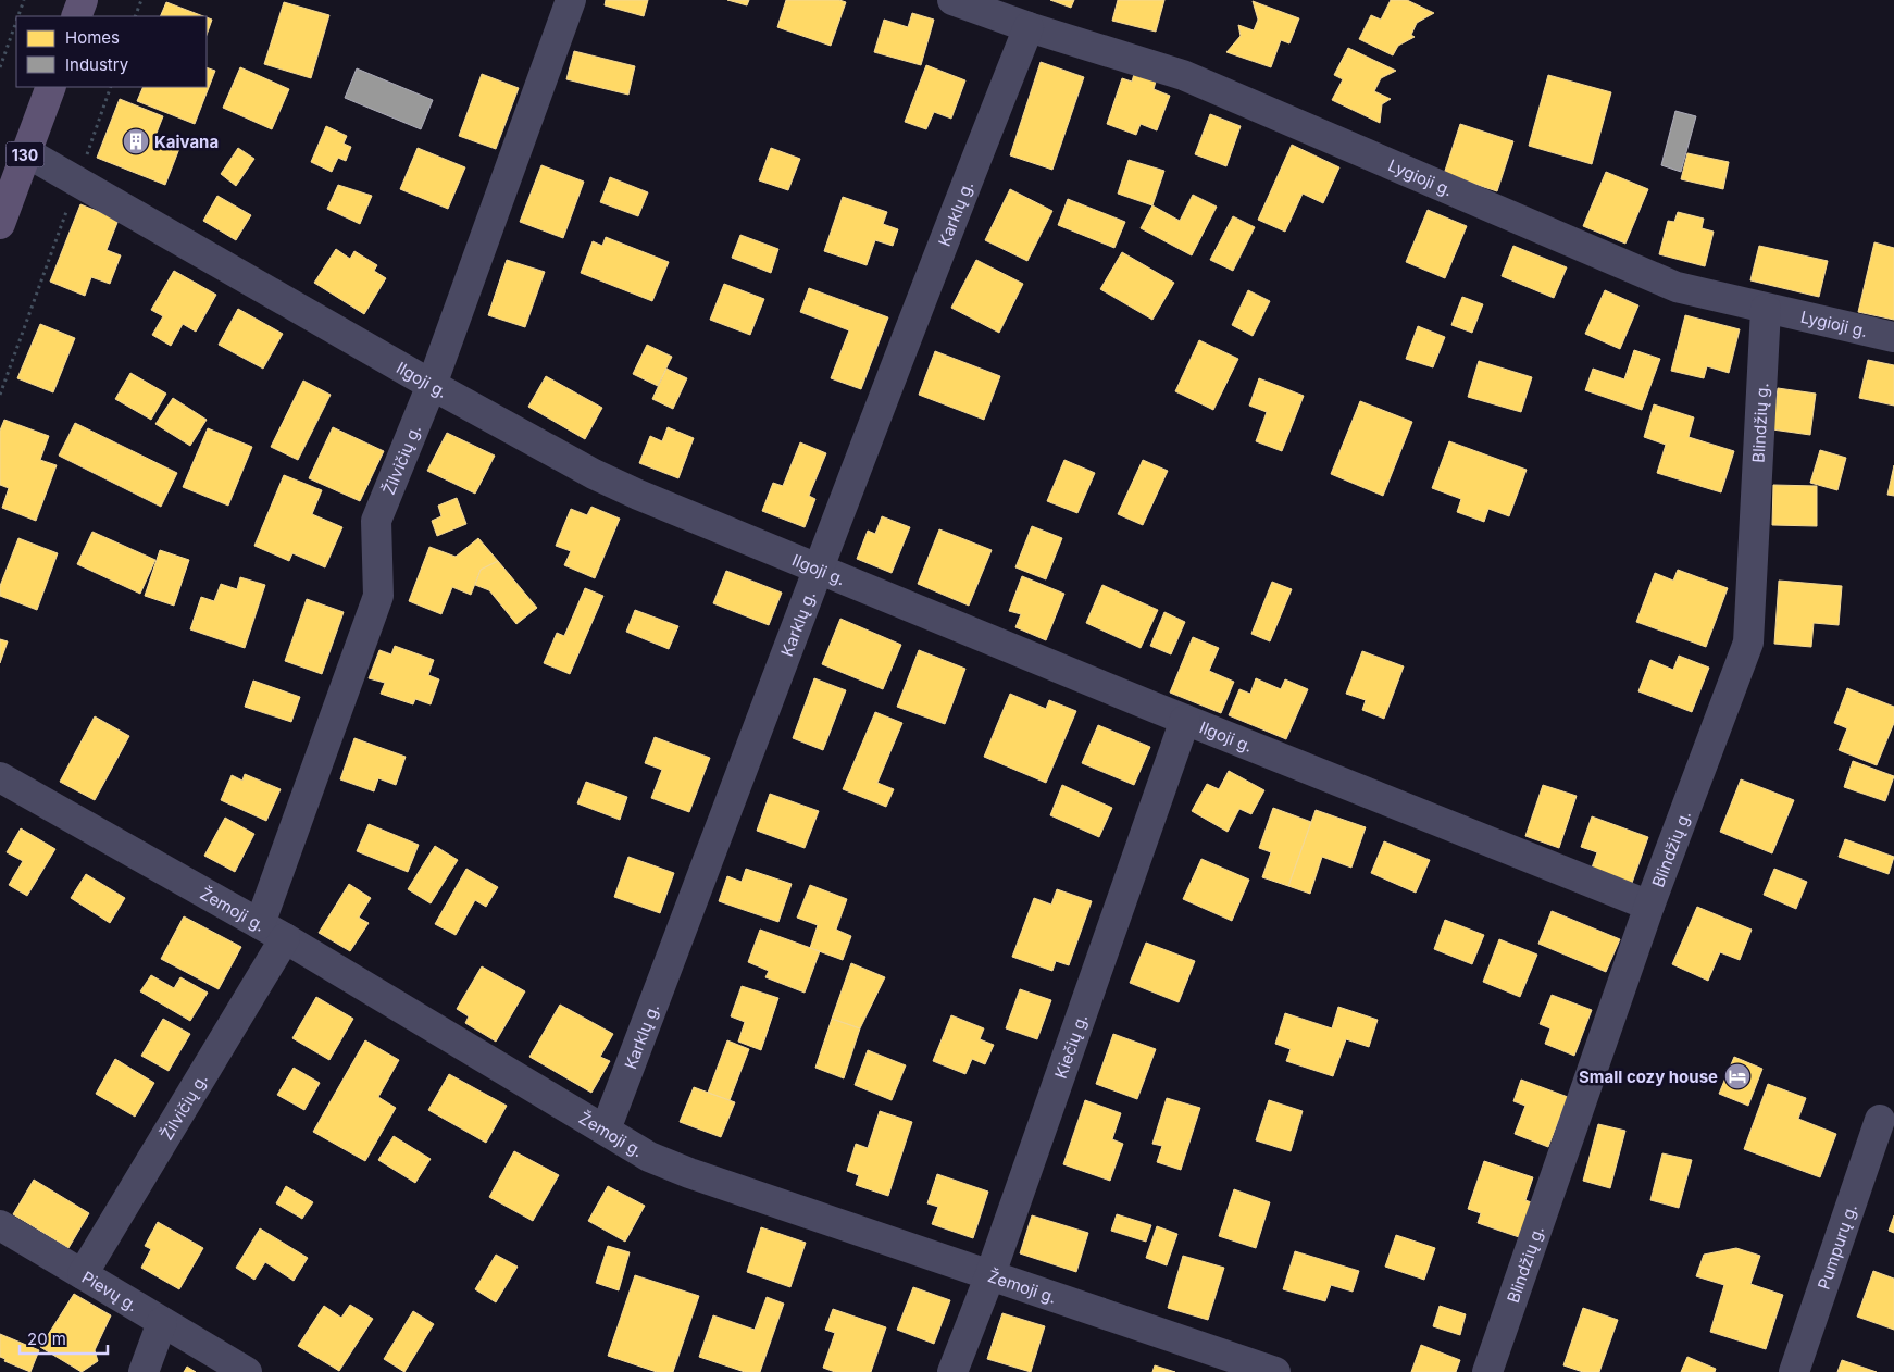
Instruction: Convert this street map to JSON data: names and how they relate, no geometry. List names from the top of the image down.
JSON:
{
  "streets": {
    "main road": ["130"],
    "street": [
      "Lygioji g.",
      "Karklų g.",
      "Ilgoji g.",
      "Blindžių g.",
      "Žilvičių g.",
      "Žemoji g.",
      "Kiečių g.",
      "Pumpurų g.",
      "Pievų g."
    ]
  },
  "crossings": [
    ["130", "Ilgoji g."],
    ["Lygioji g.", "Karklų g."],
    ["Lygioji g.", "Blindžių g."],
    ["Karklų g.", "Ilgoji g."],
    ["Karklų g.", "Žemoji g."],
    ["Ilgoji g.", "Blindžių g."],
    ["Ilgoji g.", "Žilvičių g."],
    ["Ilgoji g.", "Kiečių g."],
    ["Žilvičių g.", "Žemoji g."],
    ["Žilvičių g.", "Pievų g."],
    ["Žemoji g.", "Kiečių g."]
  ],
  "places": {
    "building": ["Kaivana"],
    "hotel": ["Small cozy house"]
  },
  "legend": ["Homes", "Industry"],
  "scale_bar": "20 m"
}
